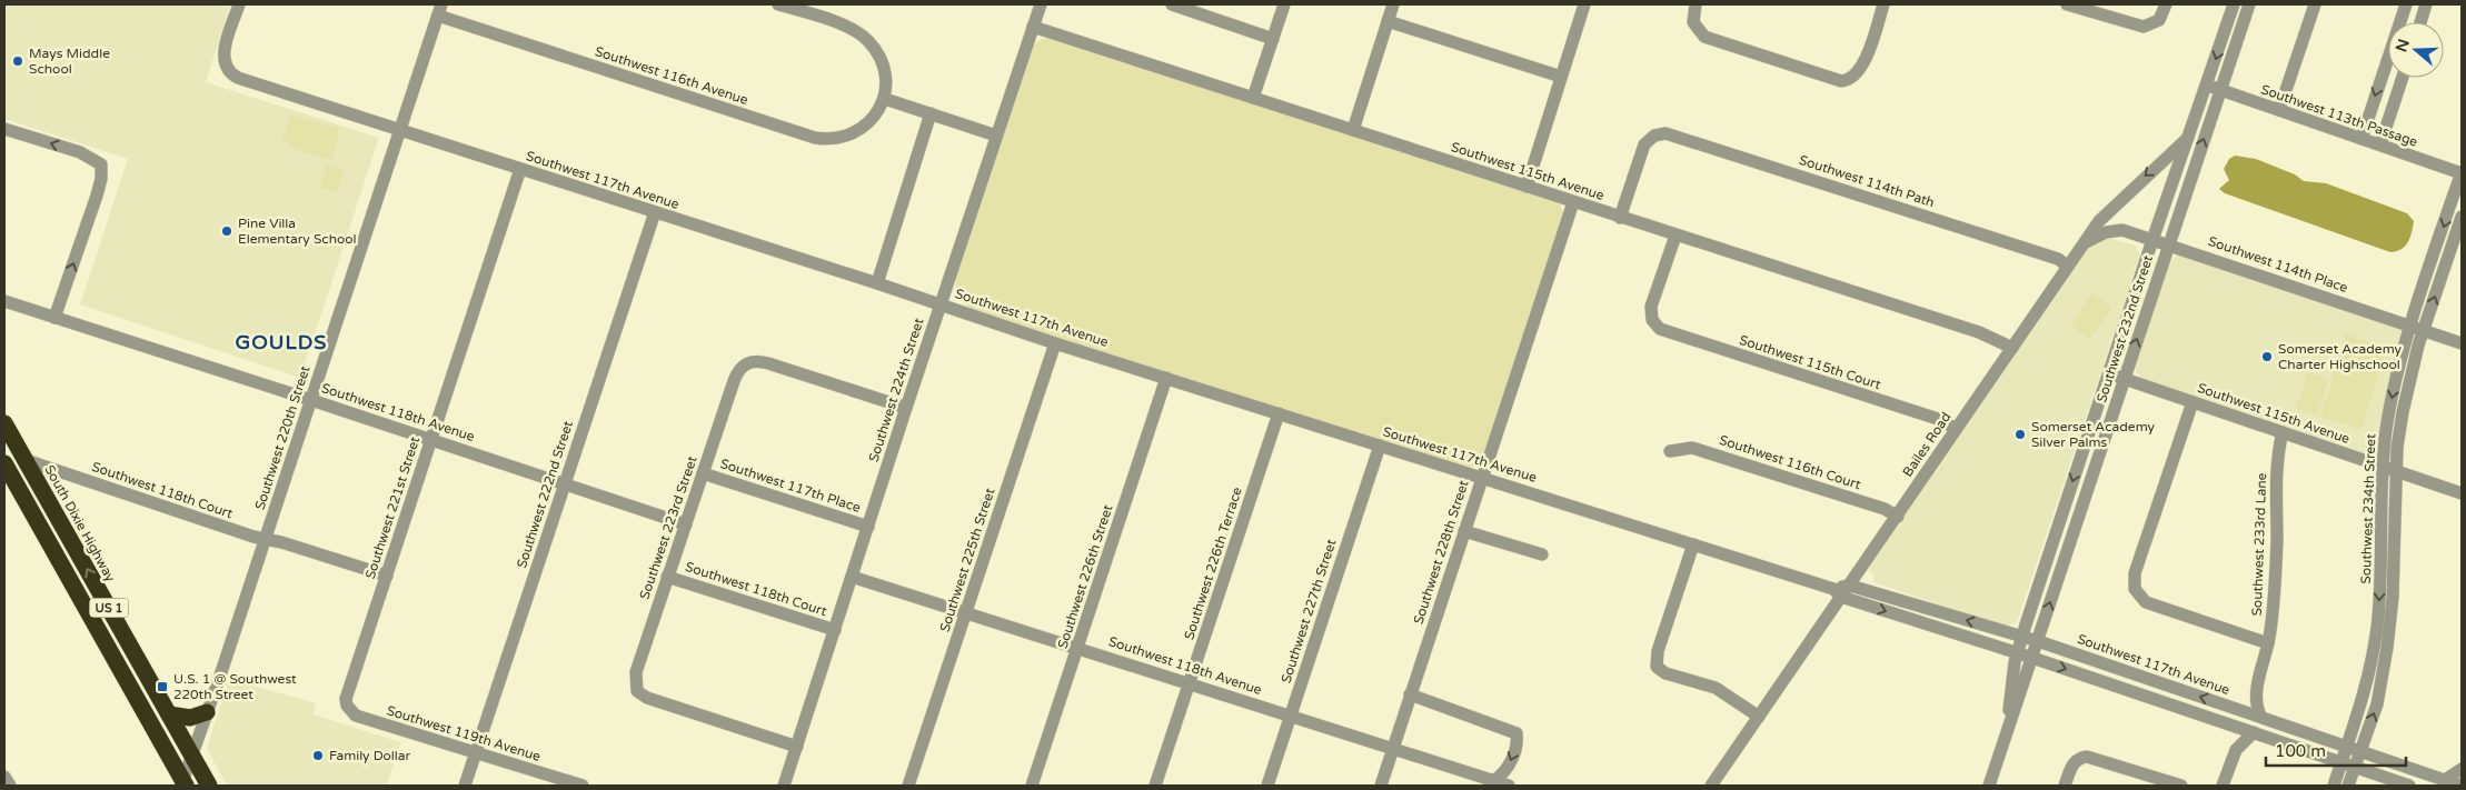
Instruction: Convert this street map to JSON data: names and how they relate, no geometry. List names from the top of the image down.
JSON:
{
  "streets": {
    "highway": ["South Dixie Highway", "US 1"],
    "street": [
      "Southwest 116th Avenue",
      "Southwest 113th Passage",
      "Southwest 115th Avenue",
      "Southwest 117th Avenue",
      "Southwest 114th Path",
      "Southwest 114th Place",
      "Southwest 232nd Street",
      "Southwest 115th Court",
      "Southwest 224th Street",
      "Southwest 118th Avenue",
      "Southwest 220th Street",
      "Bailes Road",
      "Southwest 116th Court",
      "Southwest 117th Place",
      "Southwest 118th Court",
      "Southwest 222nd Street",
      "Southwest 221st Street",
      "Southwest 234th Street",
      "Southwest 223rd Street",
      "Southwest 233rd Lane",
      "Southwest 228th Street",
      "Southwest 225th Street",
      "Southwest 226th Terrace",
      "Southwest 226th Street",
      "Southwest 227th Street",
      "Southwest 119th Avenue"
    ]
  },
  "crossings": [
    ["Southwest 116th Avenue", "Southwest 220th Street"],
    ["Southwest 113th Passage", "Southwest 232nd Street"],
    ["Southwest 113th Passage", "Southwest 234th Street"],
    ["Southwest 115th Avenue", "Southwest 114th Path"],
    ["Southwest 115th Avenue", "Southwest 232nd Street"],
    ["Southwest 115th Avenue", "Southwest 115th Court"],
    ["Southwest 115th Avenue", "Southwest 224th Street"],
    ["Southwest 115th Avenue", "Bailes Road"],
    ["Southwest 115th Avenue", "Southwest 234th Street"],
    ["Southwest 115th Avenue", "Southwest 233rd Lane"],
    ["Southwest 115th Avenue", "Southwest 228th Street"],
    ["Southwest 117th Avenue", "Southwest 232nd Street"],
    ["Southwest 117th Avenue", "Southwest 224th Street"],
    ["Southwest 117th Avenue", "Southwest 220th Street"],
    ["Southwest 117th Avenue", "Bailes Road"],
    ["Southwest 117th Avenue", "Southwest 222nd Street"],
    ["Southwest 117th Avenue", "Southwest 221st Street"],
    ["Southwest 117th Avenue", "Southwest 234th Street"],
    ["Southwest 117th Avenue", "Southwest 233rd Lane"],
    ["Southwest 117th Avenue", "Southwest 228th Street"],
    ["Southwest 117th Avenue", "Southwest 225th Street"],
    ["Southwest 117th Avenue", "Southwest 226th Terrace"],
    ["Southwest 117th Avenue", "Southwest 226th Street"],
    ["Southwest 117th Avenue", "Southwest 227th Street"],
    ["Southwest 114th Path", "Bailes Road"],
    ["Southwest 114th Place", "Southwest 232nd Street"],
    ["Southwest 114th Place", "Southwest 234th Street"],
    ["Southwest 232nd Street", "Bailes Road"],
    ["Southwest 115th Court", "Bailes Road"],
    ["Southwest 224th Street", "Southwest 118th Avenue"],
    ["Southwest 224th Street", "Southwest 117th Place"],
    ["Southwest 224th Street", "Southwest 118th Court"],
    ["Southwest 224th Street", "Southwest 223rd Street"],
    ["Southwest 118th Avenue", "Southwest 220th Street"],
    ["Southwest 118th Avenue", "Southwest 222nd Street"],
    ["Southwest 118th Avenue", "Southwest 221st Street"],
    ["Southwest 118th Avenue", "Southwest 223rd Street"],
    ["Southwest 118th Avenue", "Southwest 228th Street"],
    ["Southwest 118th Avenue", "Southwest 225th Street"],
    ["Southwest 118th Avenue", "Southwest 226th Terrace"],
    ["Southwest 118th Avenue", "Southwest 226th Street"],
    ["Southwest 118th Avenue", "Southwest 227th Street"],
    ["Southwest 220th Street", "Southwest 118th Court"],
    ["Southwest 220th Street", "South Dixie Highway"],
    ["Southwest 220th Street", "US 1"],
    ["Bailes Road", "Southwest 116th Court"],
    ["Southwest 117th Place", "Southwest 223rd Street"],
    ["Southwest 118th Court", "Southwest 221st Street"],
    ["Southwest 118th Court", "South Dixie Highway"],
    ["Southwest 118th Court", "Southwest 223rd Street"],
    ["Southwest 222nd Street", "Southwest 119th Avenue"],
    ["Southwest 221st Street", "Southwest 119th Avenue"]
  ],
  "districts": ["GOULDS"],
  "places": {
    "other": [
      "Mays Middle School",
      "Pine Villa Elementary School",
      "Somerset Academy Charter Highschool",
      "Somerset Academy Silver Palms",
      "Family Dollar"
    ],
    "transit": ["U.S. 1 @ Southwest 220th Street"]
  },
  "scale_bar": "100 m",
  "north": "left"
}
